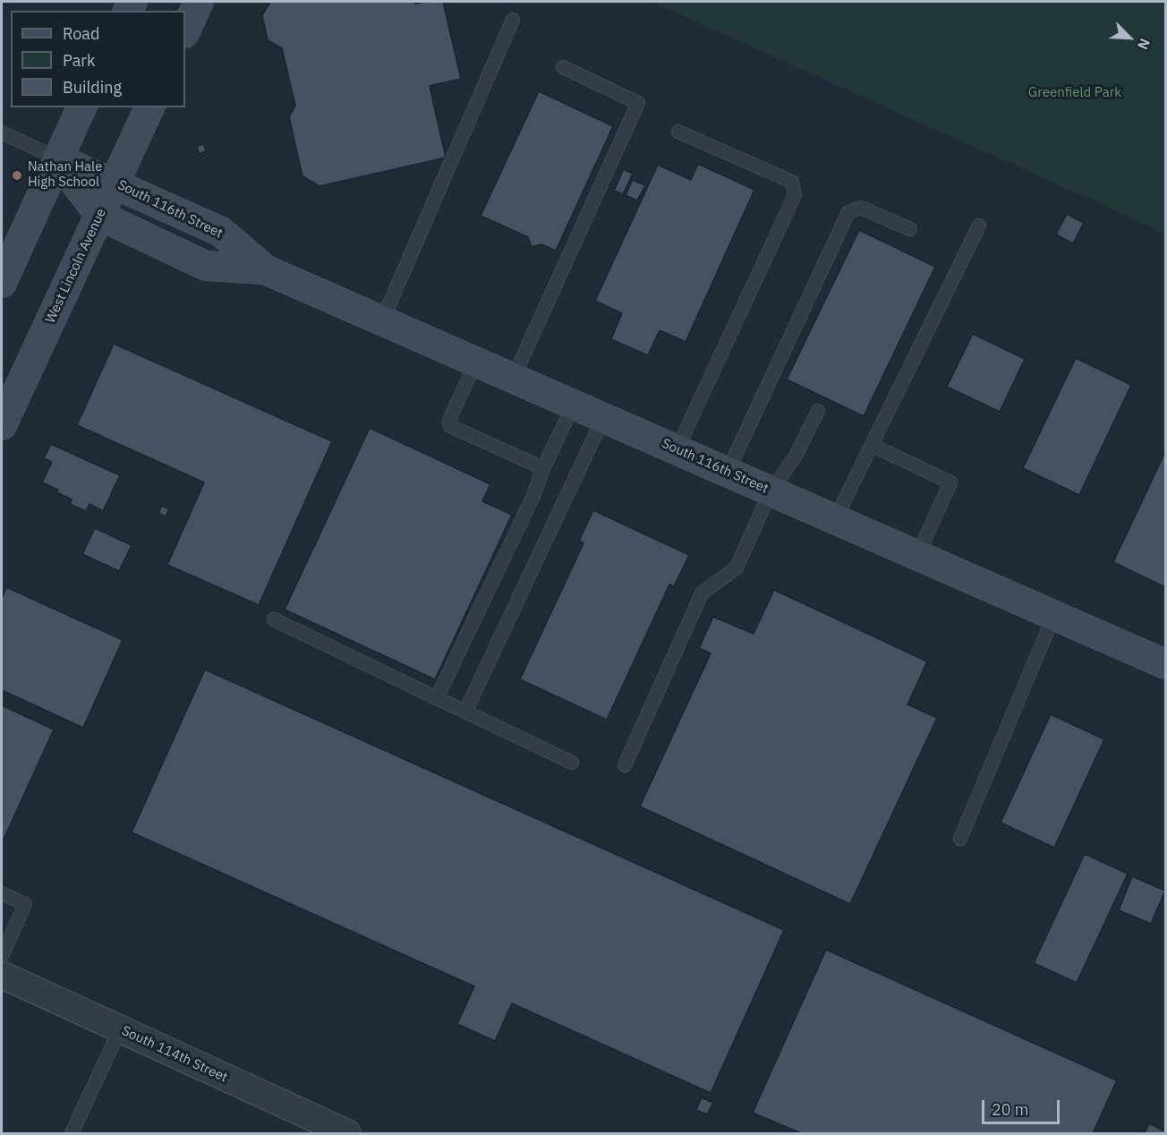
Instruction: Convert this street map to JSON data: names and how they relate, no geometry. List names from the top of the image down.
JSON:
{
  "streets": {
    "street": ["South 116th Street", "West Lincoln Avenue", "South 114th Street"]
  },
  "crossings": [
    ["South 116th Street", "West Lincoln Avenue"]
  ],
  "parks": ["Greenfield Park"],
  "places": ["Nathan Hale High School"],
  "legend": ["Road", "Park", "Building"],
  "scale_bar": "20 m",
  "north": "bottom right"
}
